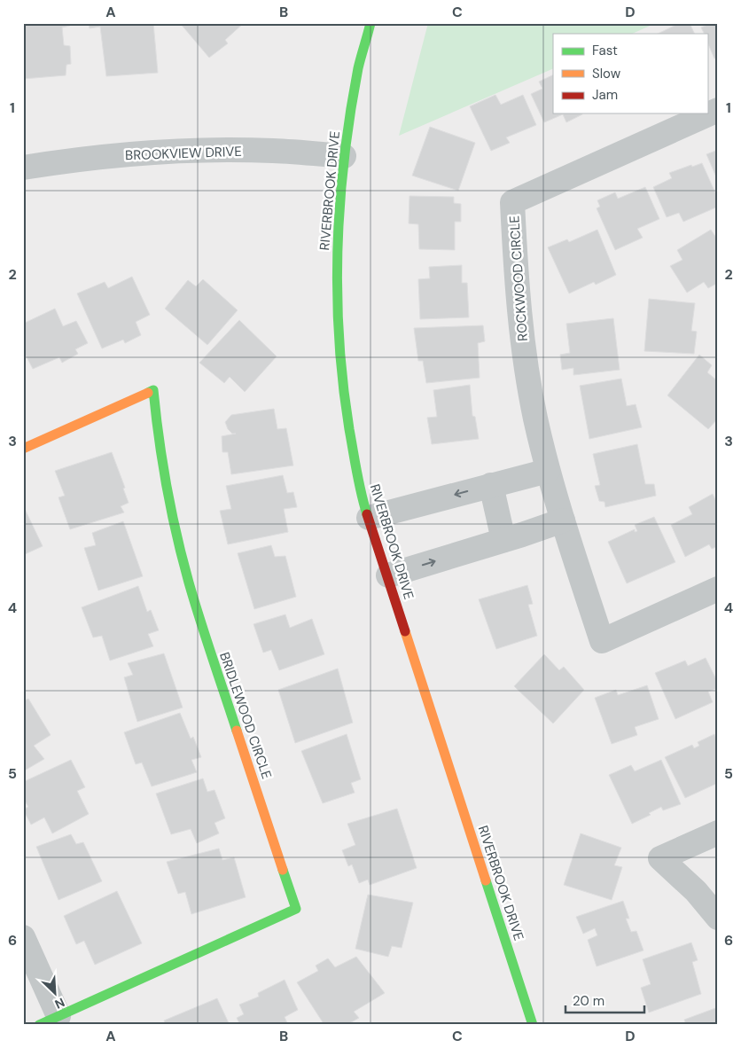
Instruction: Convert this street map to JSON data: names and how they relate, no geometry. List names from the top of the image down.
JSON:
{
  "streets": {
    "street": [
      "BROOKVIEW DRIVE",
      "RIVERBROOK DRIVE",
      "ROCKWOOD CIRCLE",
      "BRIDLEWOOD CIRCLE"
    ]
  },
  "crossings": [
    ["BROOKVIEW DRIVE", "RIVERBROOK DRIVE"]
  ],
  "legend": ["Fast", "Slow", "Jam"],
  "scale_bar": "20 m",
  "north": "bottom right",
  "grid": {
    "columns": [
      "A",
      "B",
      "C",
      "D"
    ],
    "rows": [
      "1",
      "2",
      "3",
      "4",
      "5",
      "6"
    ]
  }
}
